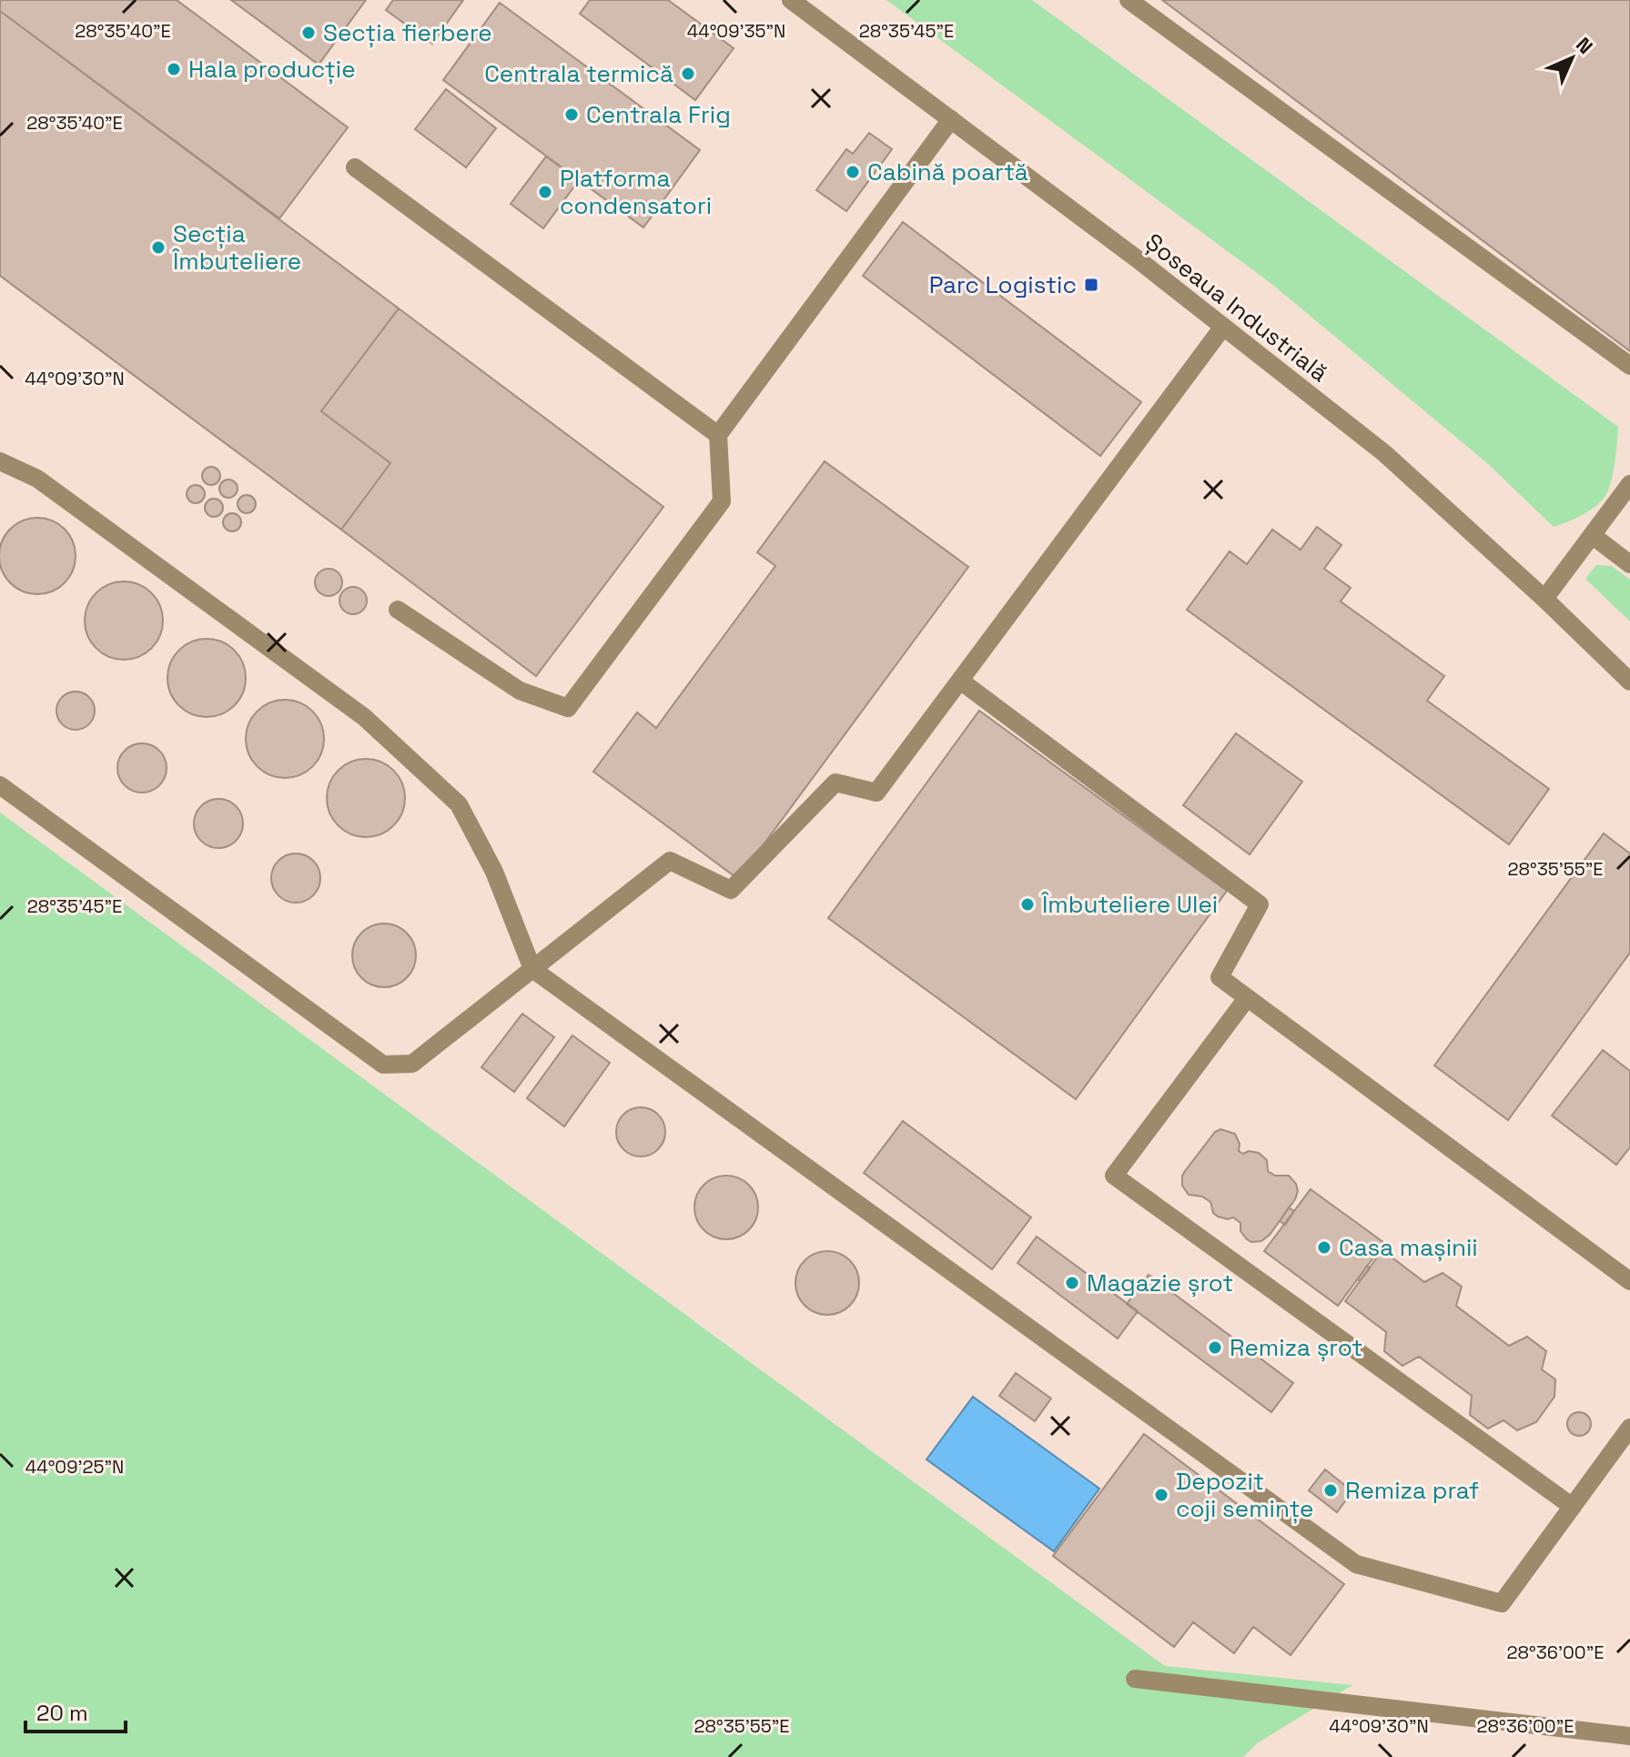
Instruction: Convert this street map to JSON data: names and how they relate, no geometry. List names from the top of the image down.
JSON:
{
  "streets": {
    "street": ["Șoseaua Industrială"]
  },
  "places": {
    "other": [
      "Secția fierbere",
      "Hala producție",
      "Centrala termică",
      "Centrala Frig",
      "Cabină poartă",
      "Platforma condensatori",
      "Secția Îmbuteliere",
      "Îmbuteliere Ulei",
      "Casa mașinii",
      "Magazie șrot",
      "Remiza șrot",
      "Remiza praf",
      "Depozit coji semințe"
    ],
    "transit": ["Parc Logistic"]
  },
  "scale_bar": "20 m",
  "north": "top right",
  "coordinates": [
    "28°35'40\"E",
    "44°09'35\"N",
    "28°35'45\"E",
    "44°09'30\"N",
    "28°35'55\"E",
    "44°09'25\"N",
    "28°36'00\"E"
  ]
}
